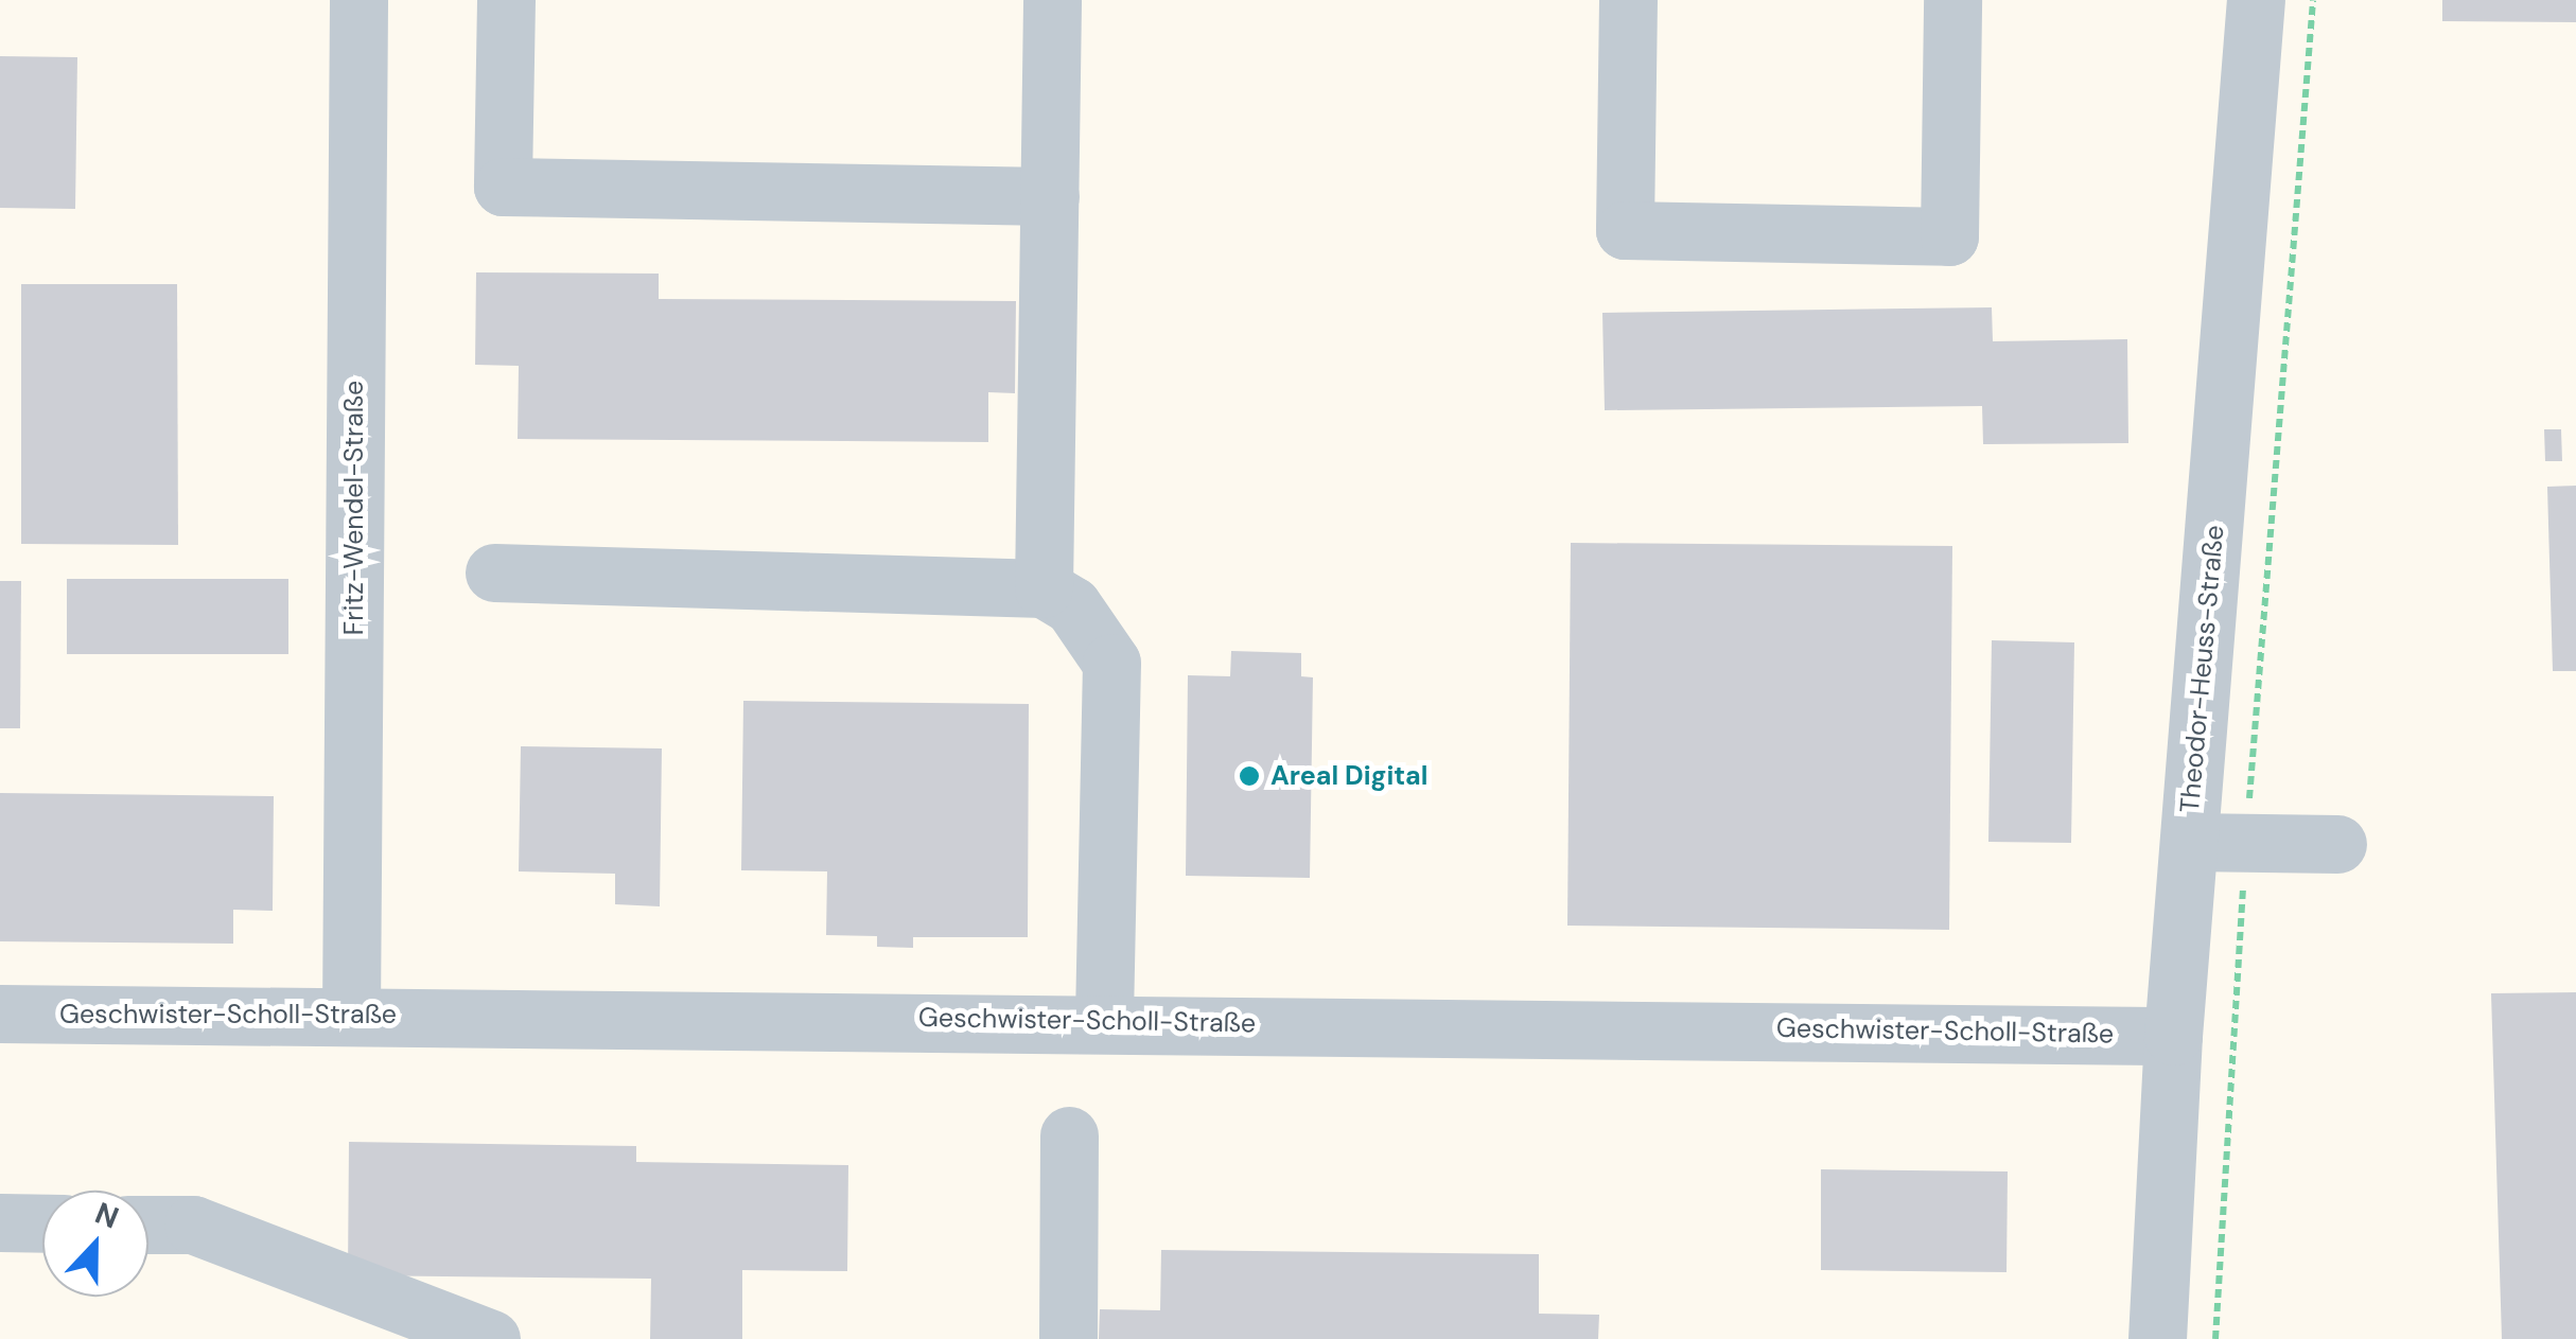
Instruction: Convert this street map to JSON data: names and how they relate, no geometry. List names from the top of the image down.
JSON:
{
  "streets": {
    "street": ["Fritz-Wendel-Straße", "Theodor-Heuss-Straße", "Geschwister-Scholl-Straße"]
  },
  "crossings": [
    ["Fritz-Wendel-Straße", "Geschwister-Scholl-Straße"],
    ["Theodor-Heuss-Straße", "Geschwister-Scholl-Straße"]
  ],
  "places": ["Areal Digital"],
  "north": "top"
}
